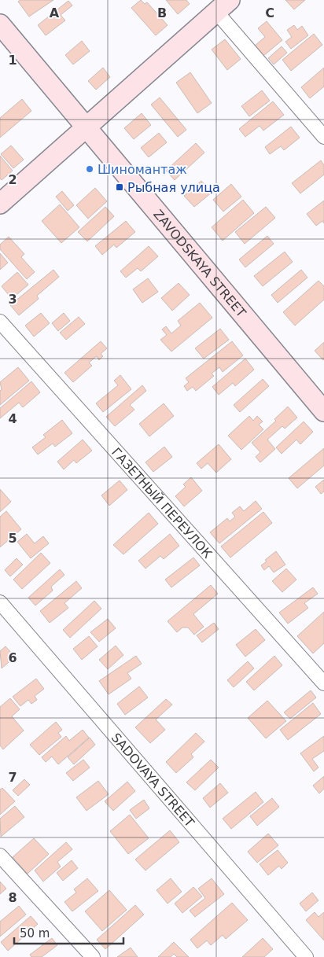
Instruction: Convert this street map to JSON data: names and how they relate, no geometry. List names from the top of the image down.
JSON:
{
  "streets": {
    "main road": ["ZAVODSKAYA STREET"],
    "street": ["ГАЗЕТНЫЙ ПЕРЕУЛОК", "SADOVAYA STREET"]
  },
  "places": {
    "other": ["Шиномантаж"],
    "transit": ["Рыбная улица"]
  },
  "scale_bar": "50 m",
  "grid": {
    "columns": ["A", "B", "C"],
    "rows": [
      "1",
      "2",
      "3",
      "4",
      "5",
      "6",
      "7",
      "8"
    ]
  }
}
